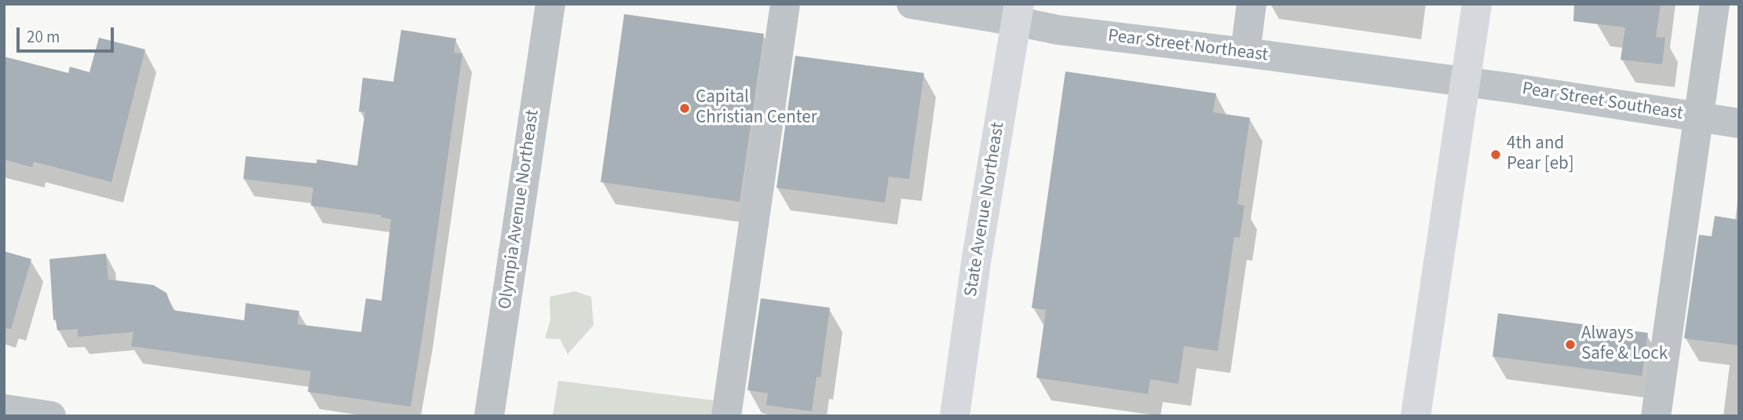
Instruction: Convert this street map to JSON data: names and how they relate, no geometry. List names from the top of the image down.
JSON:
{
  "streets": {
    "main road": ["State Avenue Northeast"],
    "street": ["Pear Street Northeast", "Pear Street Southeast", "Olympia Avenue Northeast"]
  },
  "crossings": [
    ["Pear Street Northeast", "Pear Street Southeast"],
    ["Pear Street Northeast", "State Avenue Northeast"]
  ],
  "places": ["Capital Christian Center", "4th and Pear [eb]", "Always Safe & Lock"],
  "scale_bar": "20 m"
}
